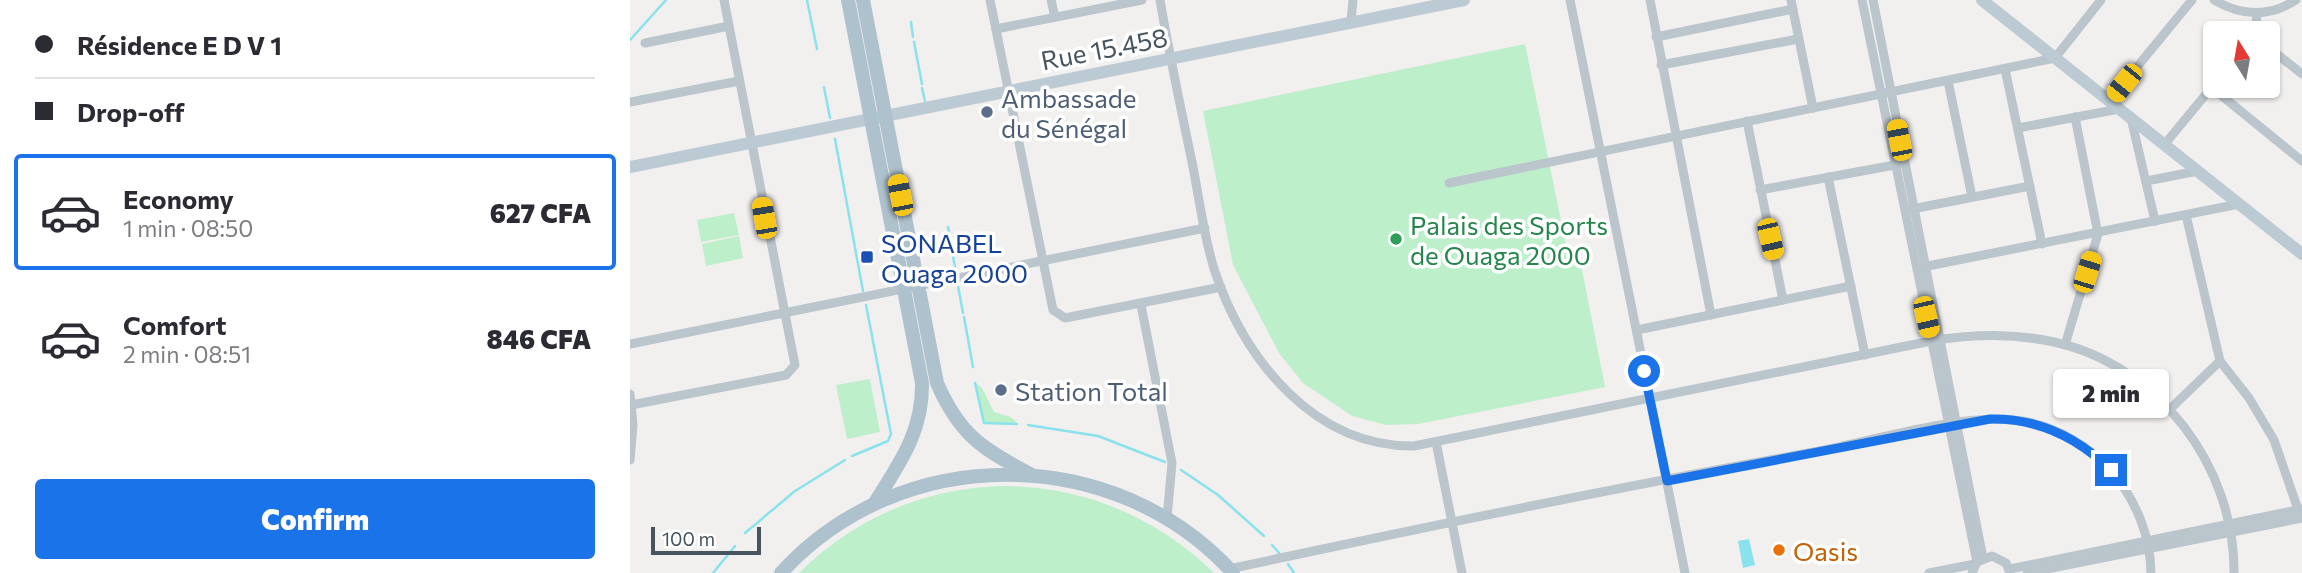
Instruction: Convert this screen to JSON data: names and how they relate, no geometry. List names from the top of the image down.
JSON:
{
  "streets": {
    "main road": ["Rue 15.458"]
  },
  "places": {
    "other": [
      "Ambassade du Sénégal",
      "Palais des Sports de Ouaga 2000",
      "Station Total",
      "Oasis"
    ],
    "transit": ["SONABEL Ouaga 2000"]
  },
  "scale_bar": "100 m",
  "north": "top",
  "page": {
    "banner": ["Résidence E D V 1", "Drop-off"],
    "list": [
      {
        "name": "Economy",
        "note": "1 min · 08:50",
        "value": "627 CFA"
      },
      {
        "name": "Comfort",
        "note": "2 min · 08:51",
        "value": "846 CFA"
      }
    ],
    "bubble": "2 min",
    "buttons": "Confirm",
    "scale": "100 m"
  }
}
